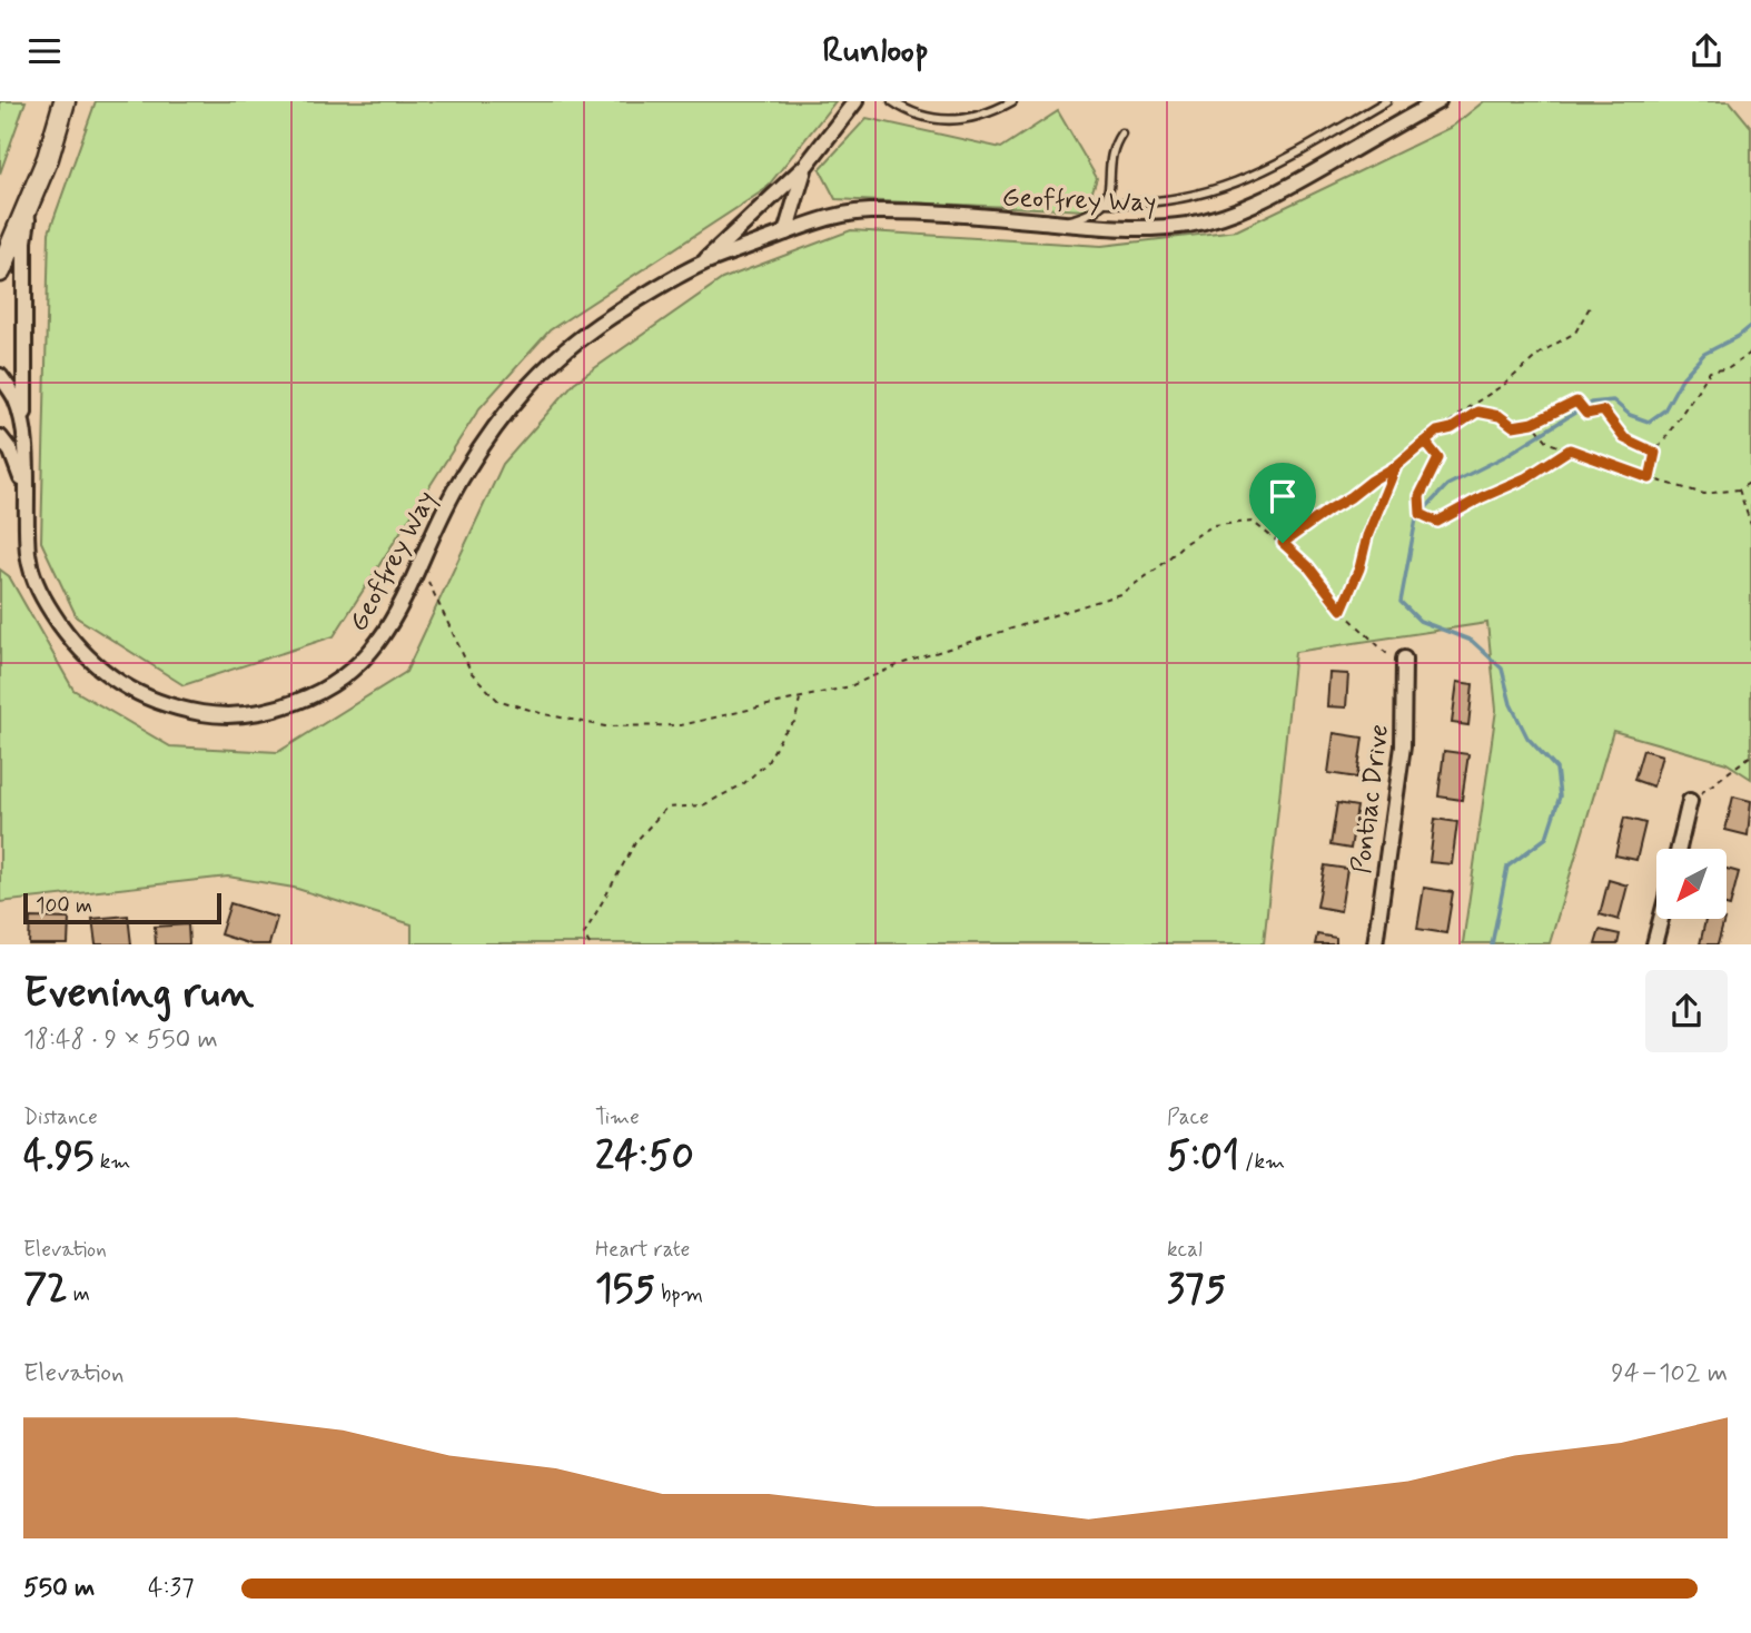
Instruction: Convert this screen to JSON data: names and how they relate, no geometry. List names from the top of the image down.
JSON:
{
  "streets": {
    "street": ["Geoffrey Way", "Pontiac Drive"]
  },
  "scale_bar": "100 m",
  "north": "bottom left",
  "page": {
    "header": "Runloop",
    "scale": "100 m",
    "heading": ["Evening run", "18:48 · 9 × 550 m"],
    "stats": [
      ["Distance", "4.95 km"],
      ["Time", "24:50"],
      ["Pace", "5:01 /km"],
      ["Elevation", "72 m"],
      ["Heart rate", "155 bpm"],
      ["kcal", "375"]
    ],
    "chart": ["Elevation", "94–102 m"],
    "list": [
      {
        "name": "550 m",
        "note": "4:37"
      }
    ]
  }
}
